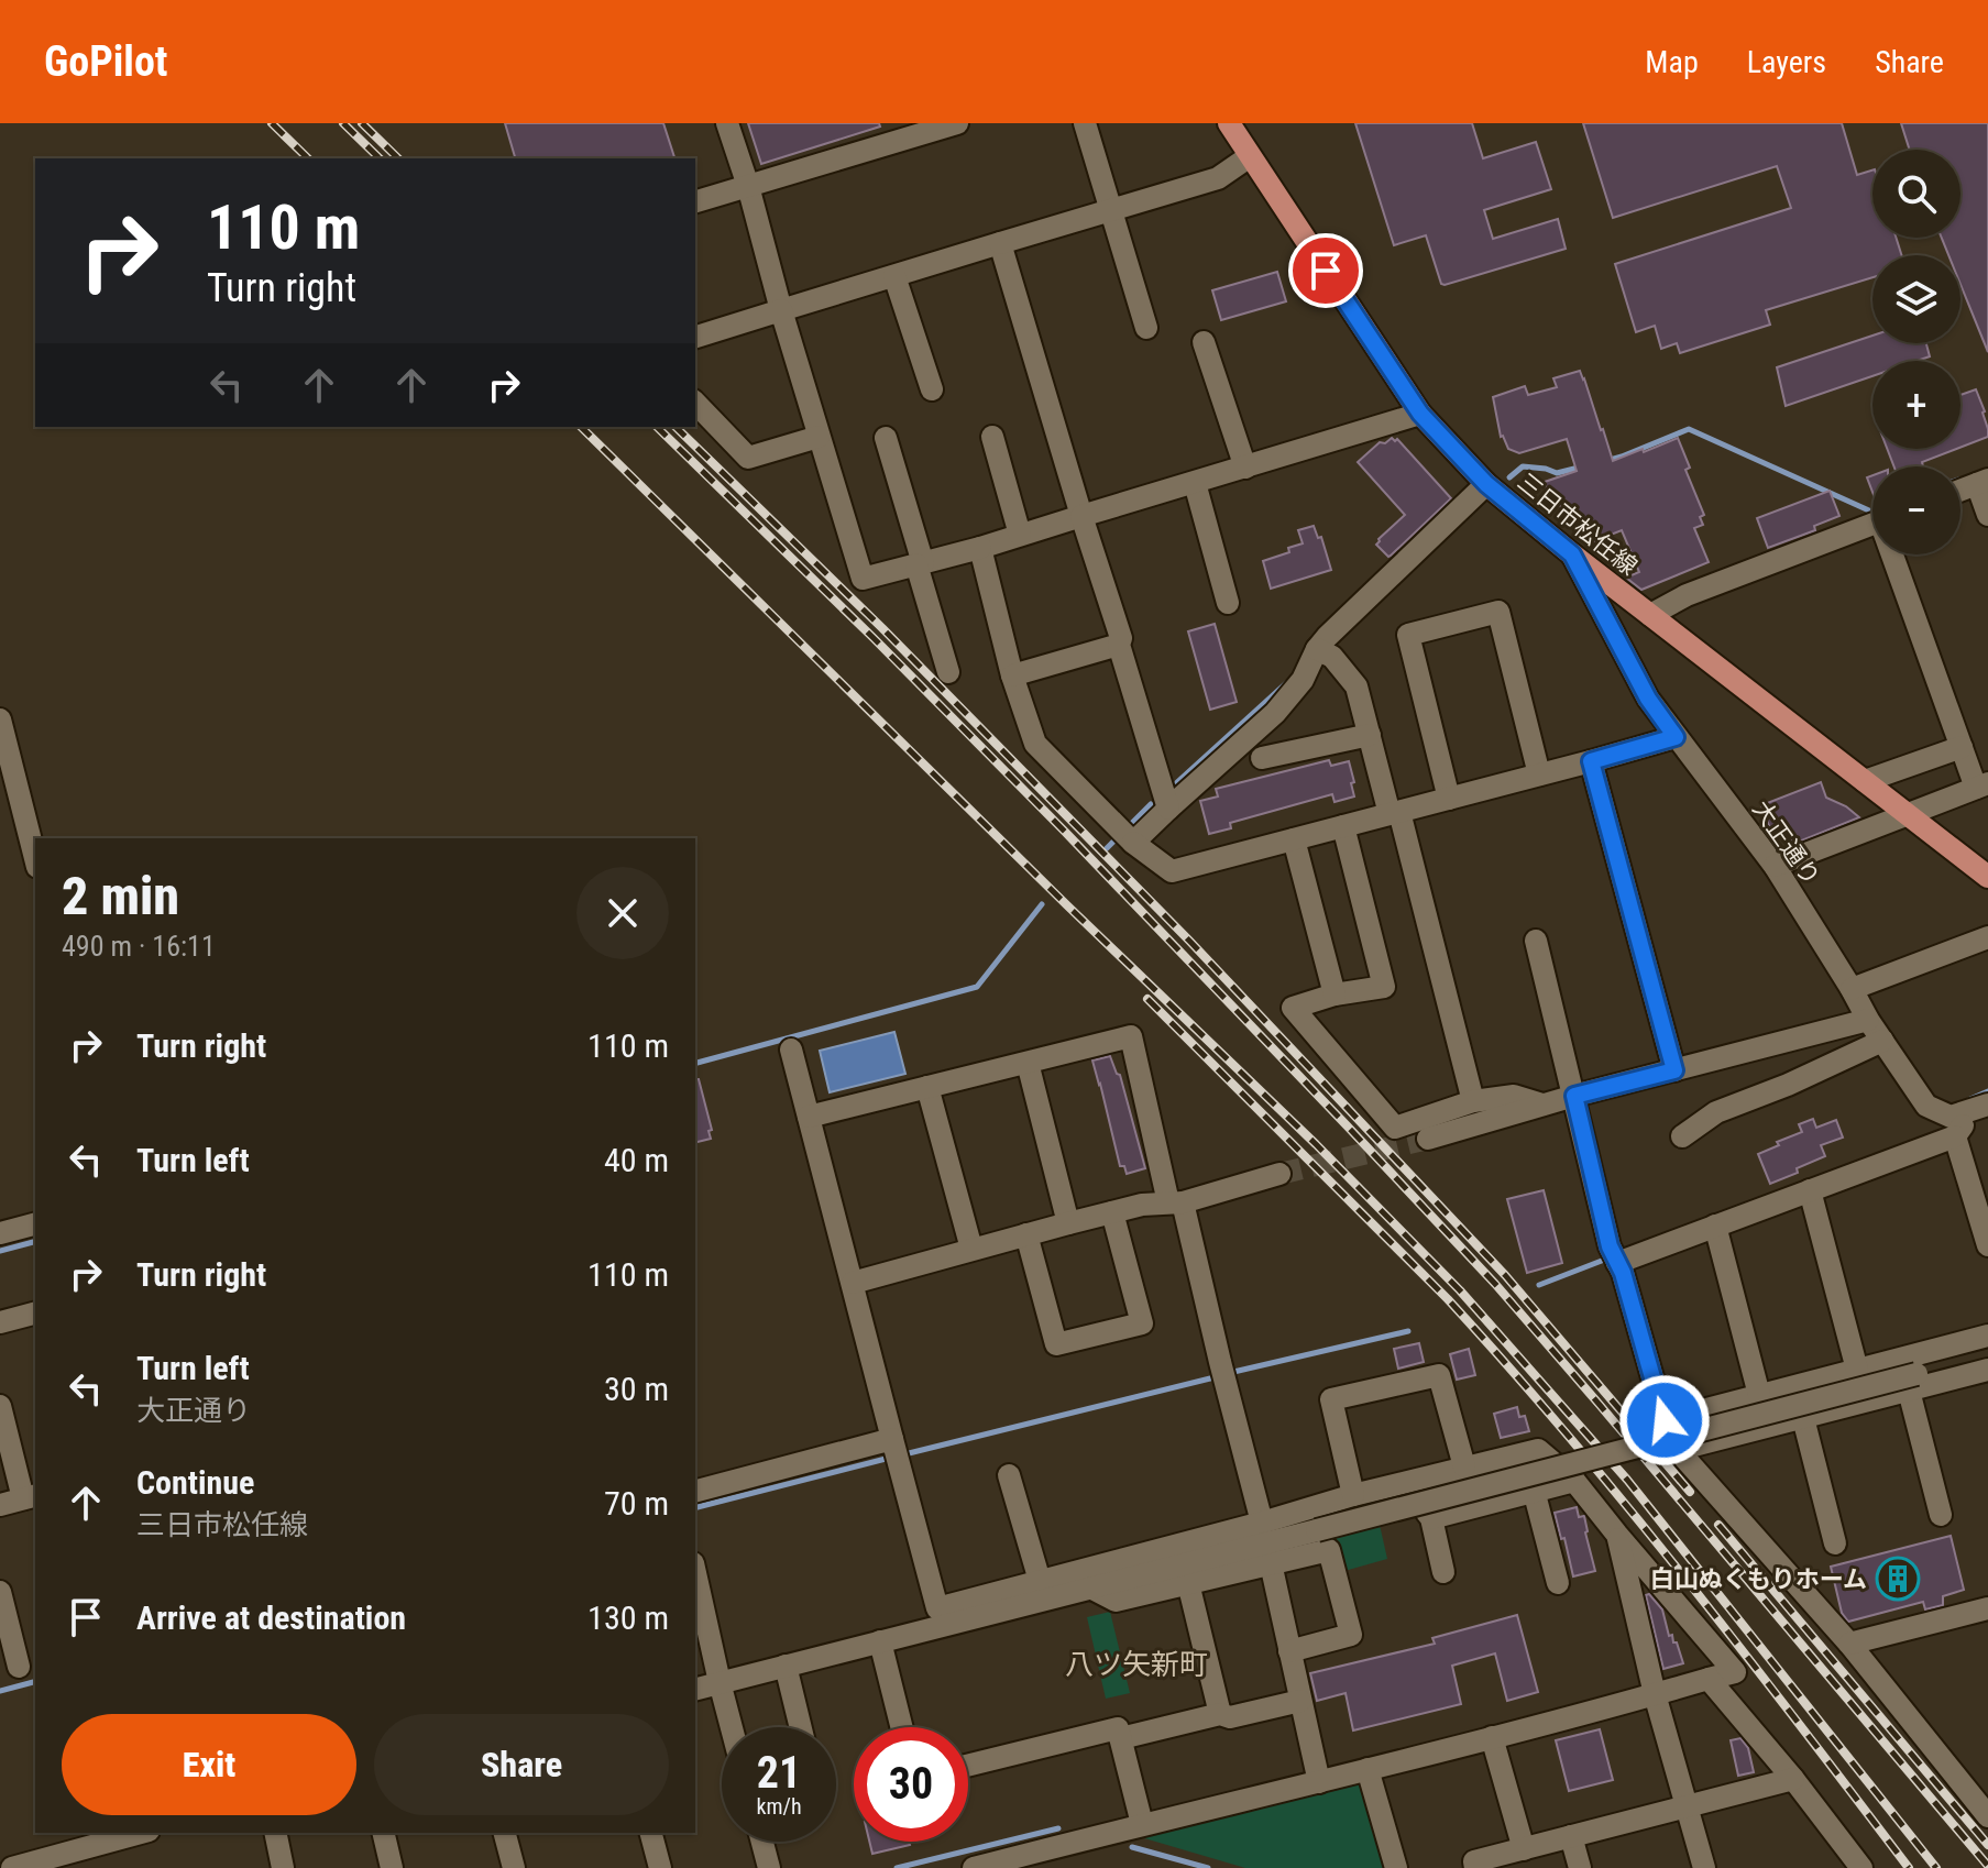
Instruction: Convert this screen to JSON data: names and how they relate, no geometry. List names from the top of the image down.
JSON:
{
  "streets": {
    "main road": ["三日市松任線"],
    "street": ["大正通り"]
  },
  "crossings": [
    ["三日市松任線", "大正通り"]
  ],
  "districts": ["八ツ矢新町"],
  "places": {
    "building": ["白山ぬくもりホーム"]
  },
  "page": {
    "header": "GoPilot",
    "nav": ["Map", "Layers", "Share"],
    "map_buttons": ["+", "−"],
    "turn": ["110 m", "Turn right"],
    "heading": ["2 min", "490 m · 16:11"],
    "list": [
      {
        "name": "Turn right",
        "value": "110 m"
      },
      {
        "name": "Turn left",
        "value": "40 m"
      },
      {
        "name": "Turn right",
        "value": "110 m"
      },
      {
        "name": "Turn left",
        "note": "大正通り",
        "value": "30 m"
      },
      {
        "name": "Continue",
        "note": "三日市松任線",
        "value": "70 m"
      },
      {
        "name": "Arrive at destination",
        "value": "130 m"
      }
    ],
    "buttons": ["Exit", "Share"],
    "speed": "21 km/h",
    "limit": "30"
  }
}
